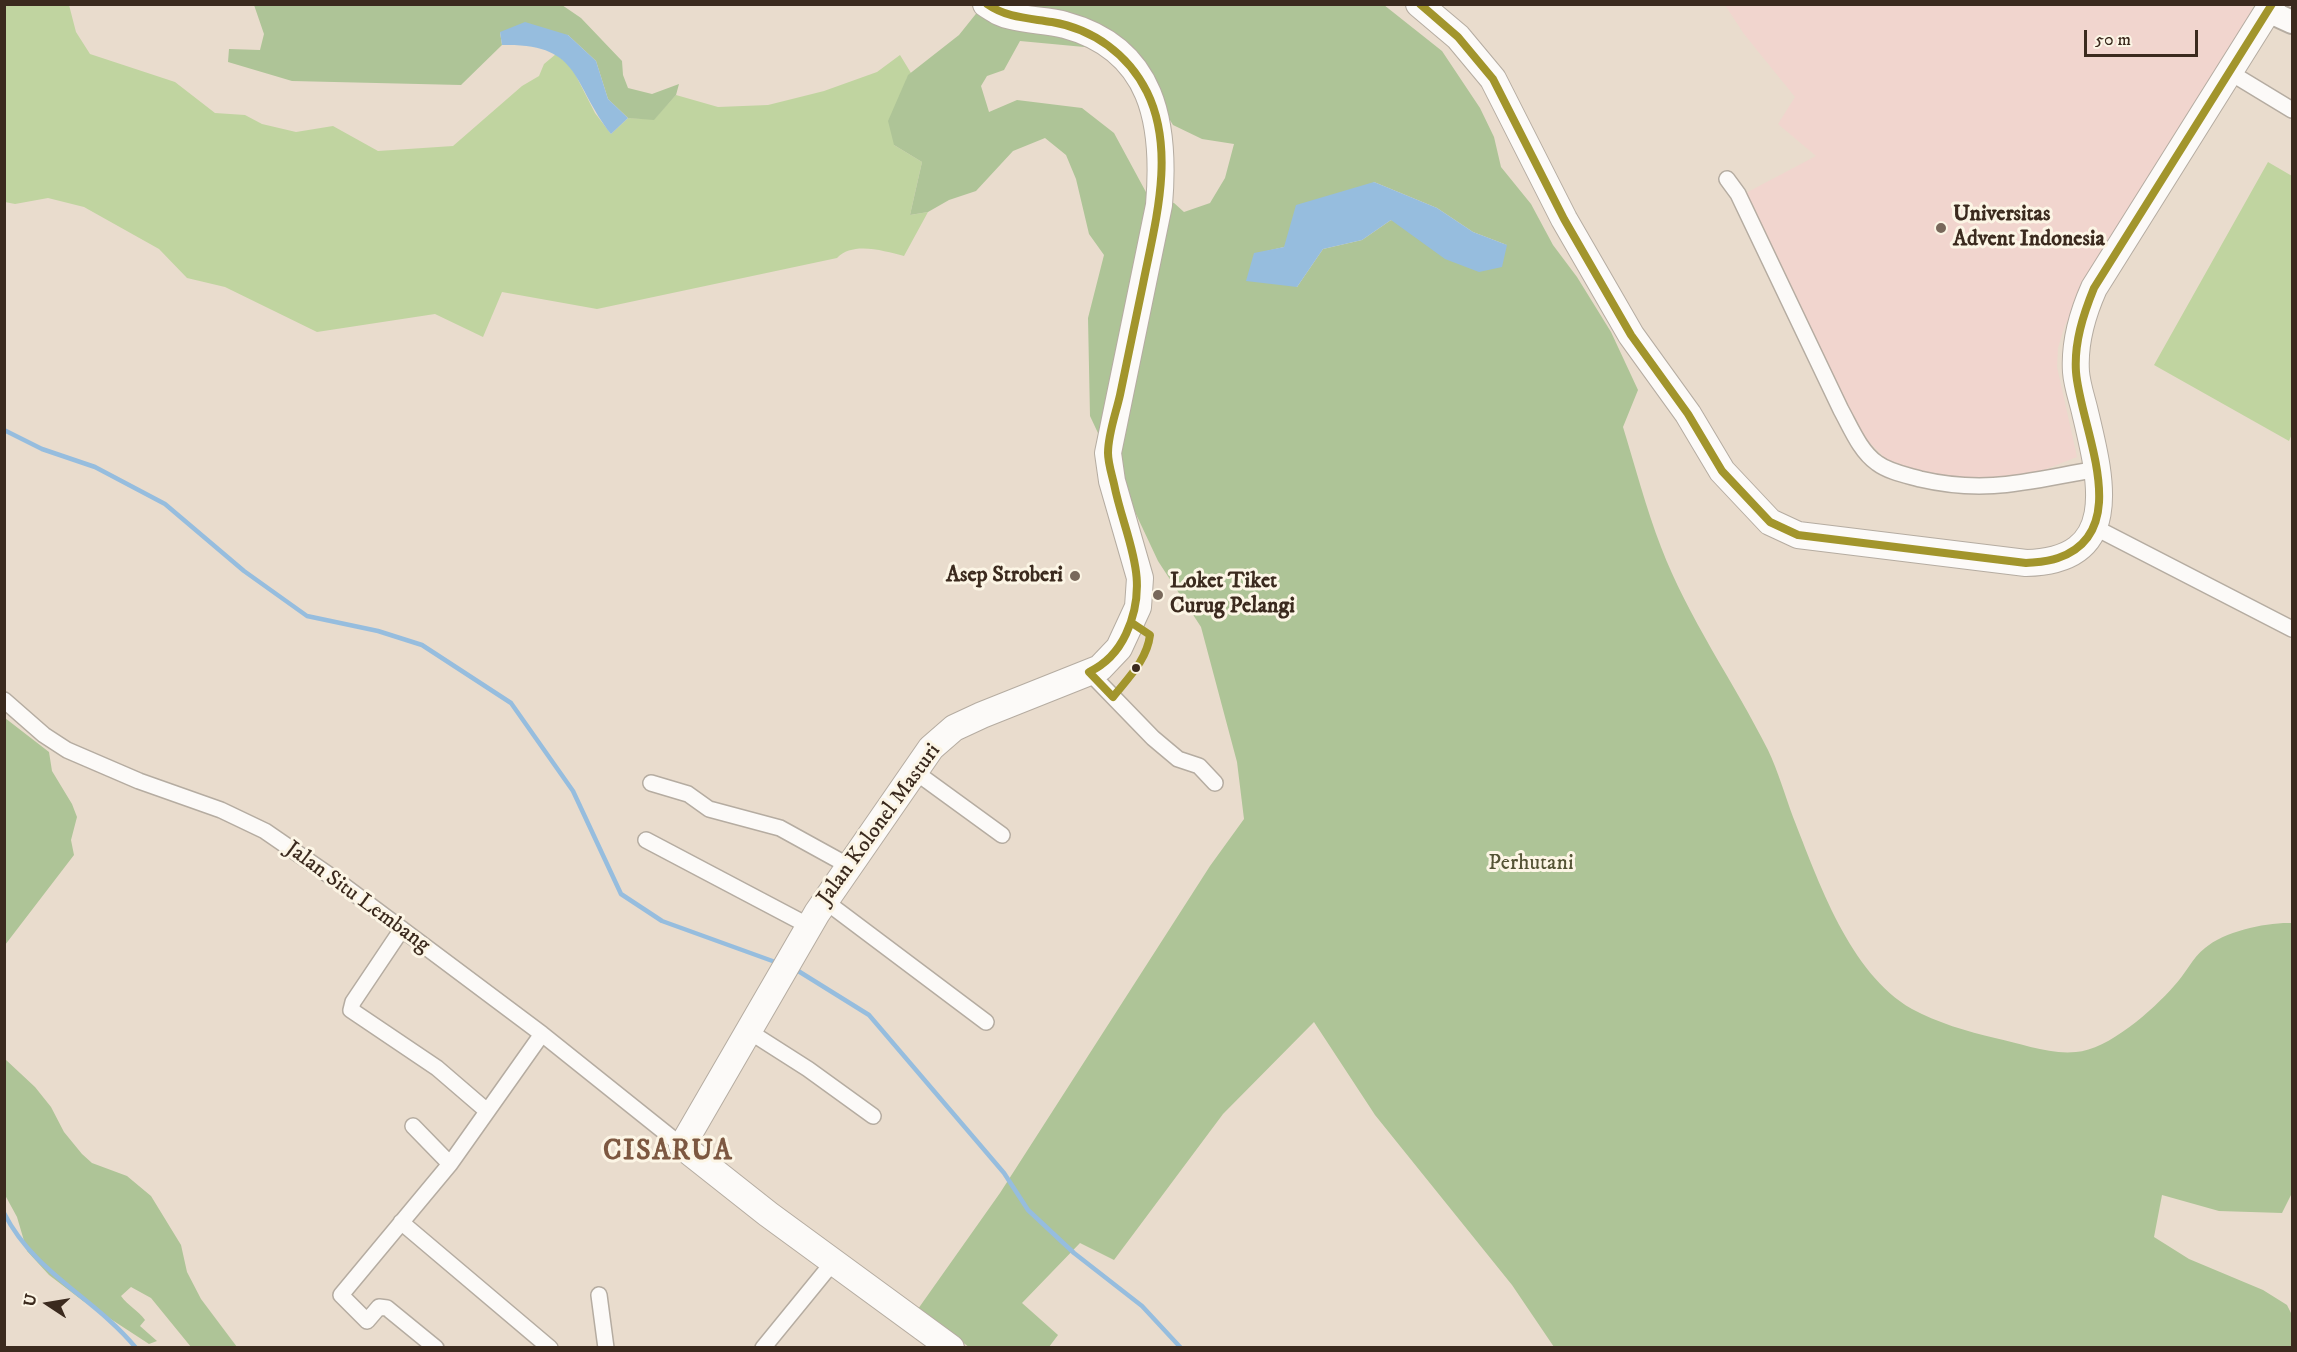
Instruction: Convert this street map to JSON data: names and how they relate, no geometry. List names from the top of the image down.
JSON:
{
  "streets": {
    "main road": ["Jalan Kolonel Masturi"],
    "street": ["Jalan Situ Lembang"]
  },
  "crossings": [
    ["Jalan Kolonel Masturi", "Jalan Situ Lembang"]
  ],
  "districts": ["CISARUA"],
  "parks": ["Perhutani"],
  "places": ["Universitas Advent Indonesia", "Asep Stroberi", "Loket Tiket Curug Pelangi"],
  "scale_bar": "50 m",
  "north": "left"
}
